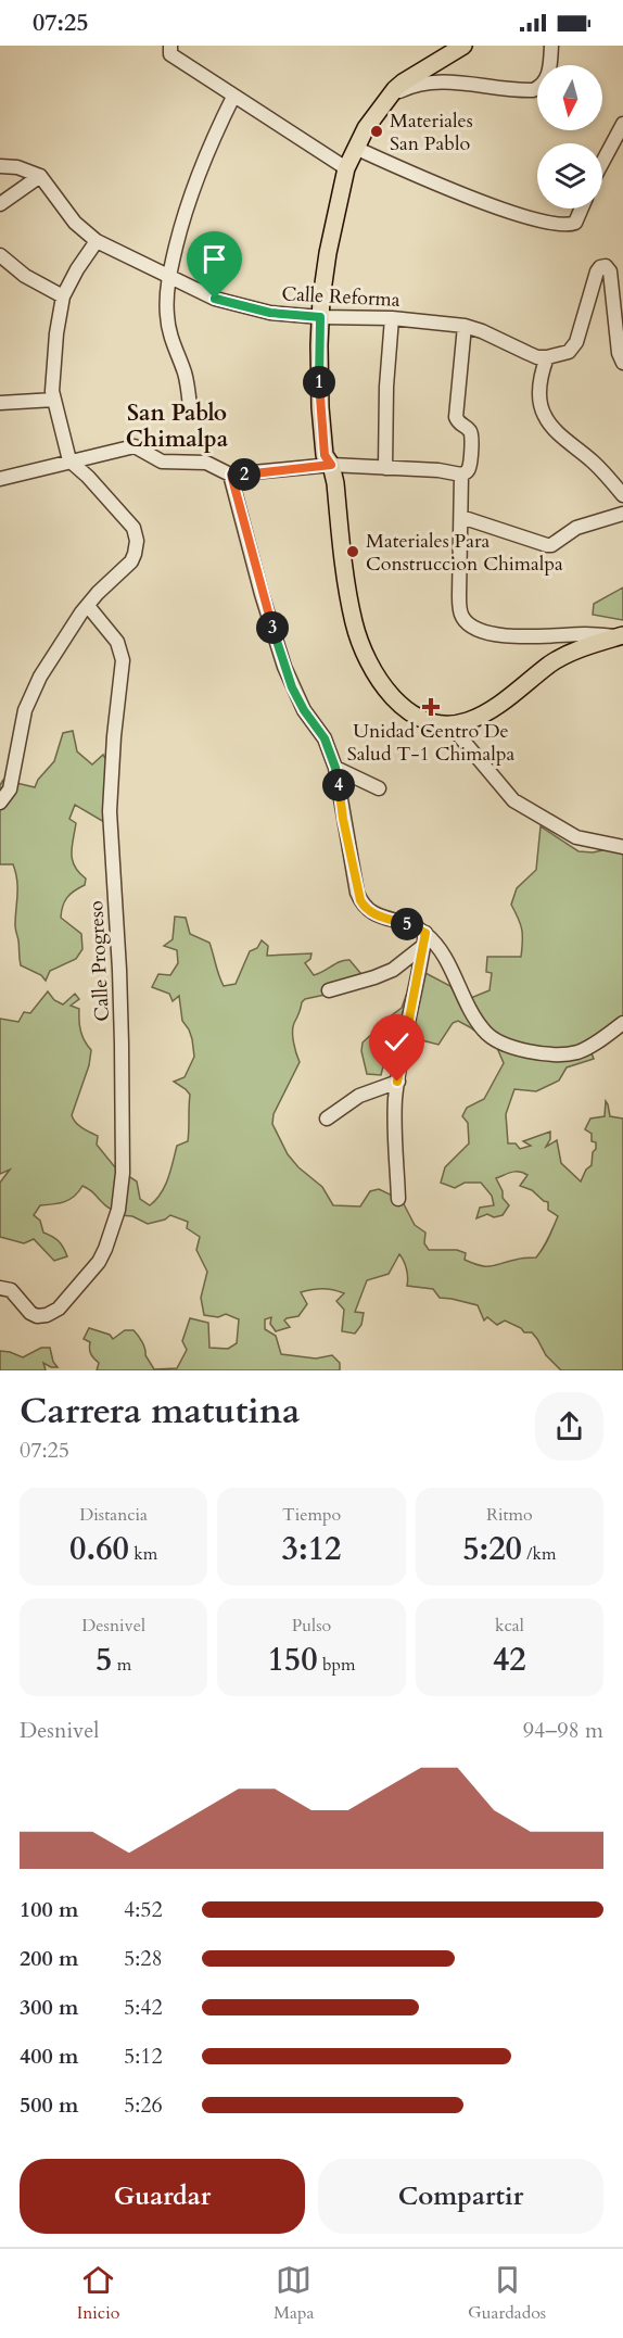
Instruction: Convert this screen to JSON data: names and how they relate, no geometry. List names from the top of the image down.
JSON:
{
  "streets": {
    "street": ["Calle Reforma", "Calle Progreso"]
  },
  "districts": ["San Pablo Chimalpa"],
  "places": {
    "other": ["Materiales San Pablo", "Materiales Para Construccion Chimalpa"],
    "health": ["Unidad Centro De Salud T-1 Chimalpa"]
  },
  "north": "bottom",
  "page": {
    "status": "07:25",
    "pins": [
      "1",
      "2",
      "3",
      "4",
      "5"
    ],
    "heading": ["Carrera matutina", "07:25"],
    "stats": [
      ["Distancia", "0.60 km"],
      ["Tiempo", "3:12"],
      ["Ritmo", "5:20 /km"],
      ["Desnivel", "5 m"],
      ["Pulso", "150 bpm"],
      ["kcal", "42"]
    ],
    "chart": ["Desnivel", "94–98 m"],
    "list": [
      {
        "name": "100 m",
        "note": "4:52"
      },
      {
        "name": "200 m",
        "note": "5:28"
      },
      {
        "name": "300 m",
        "note": "5:42"
      },
      {
        "name": "400 m",
        "note": "5:12"
      },
      {
        "name": "500 m",
        "note": "5:26"
      }
    ],
    "buttons": ["Guardar", "Compartir"],
    "tabs": ["Inicio", "Mapa", "Guardados"]
  }
}
